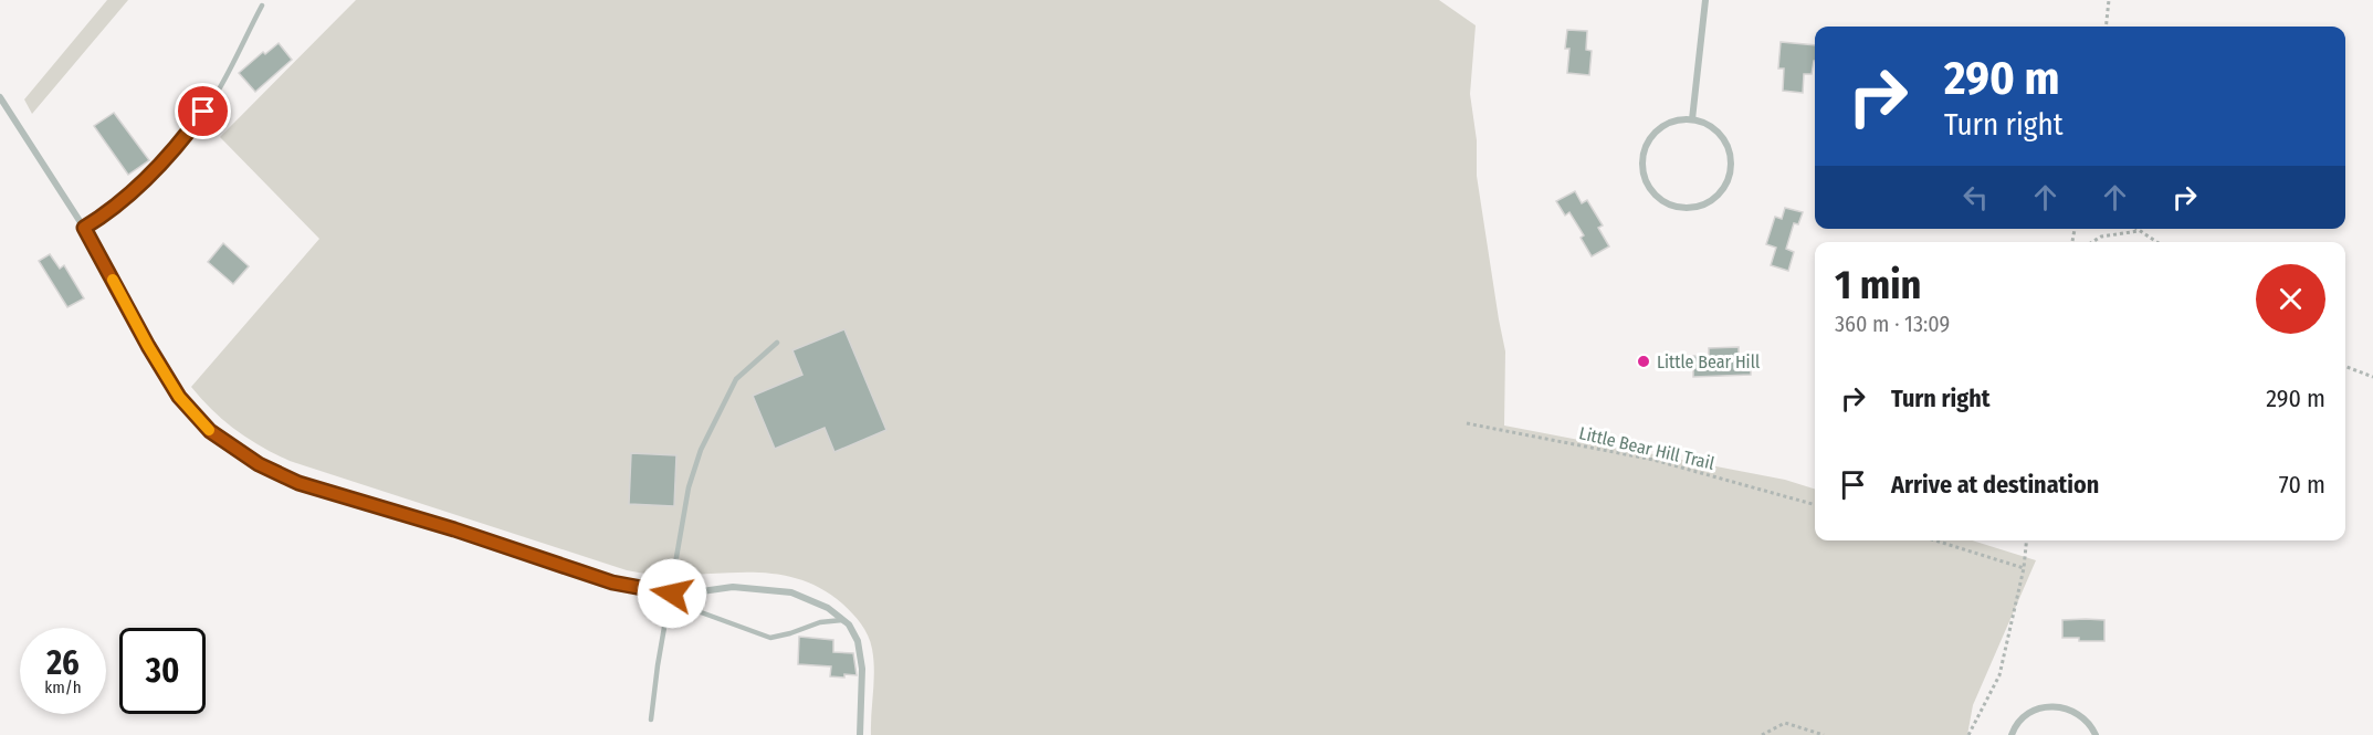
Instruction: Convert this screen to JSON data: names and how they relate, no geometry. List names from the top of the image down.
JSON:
{
  "streets": {
    "path": ["Little Bear Hill Trail"]
  },
  "places": ["Little Bear Hill"],
  "page": {
    "turn": ["290 m", "Turn right"],
    "heading": ["1 min", "360 m · 13:09"],
    "list": [
      {
        "name": "Turn right",
        "value": "290 m"
      },
      {
        "name": "Arrive at destination",
        "value": "70 m"
      }
    ],
    "speed": "26 km/h",
    "limit": "30"
  }
}
